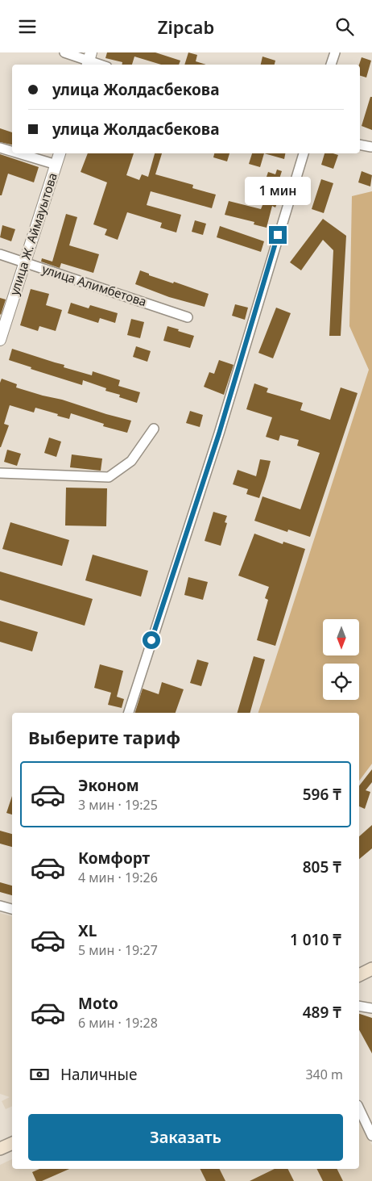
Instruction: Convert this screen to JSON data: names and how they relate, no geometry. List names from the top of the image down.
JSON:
{
  "streets": {
    "street": ["улица Ж. Аймауытова", "улица Алимбетова"]
  },
  "crossings": [
    ["улица Ж. Аймауытова", "улица Алимбетова"]
  ],
  "north": "bottom",
  "page": {
    "header": "Zipcab",
    "banner": ["улица Жолдасбекова", "улица Жолдасбекова"],
    "bubble": "1 мин",
    "heading": "Выберите тариф",
    "list": [
      {
        "name": "Эконом",
        "note": "3 мин · 19:25",
        "value": "596 ₸"
      },
      {
        "name": "Комфорт",
        "note": "4 мин · 19:26",
        "value": "805 ₸"
      },
      {
        "name": "XL",
        "note": "5 мин · 19:27",
        "value": "1 010 ₸"
      },
      {
        "name": "Moto",
        "note": "6 мин · 19:28",
        "value": "489 ₸"
      }
    ],
    "pay": ["Наличные", "340 m"],
    "buttons": "Заказать"
  }
}
